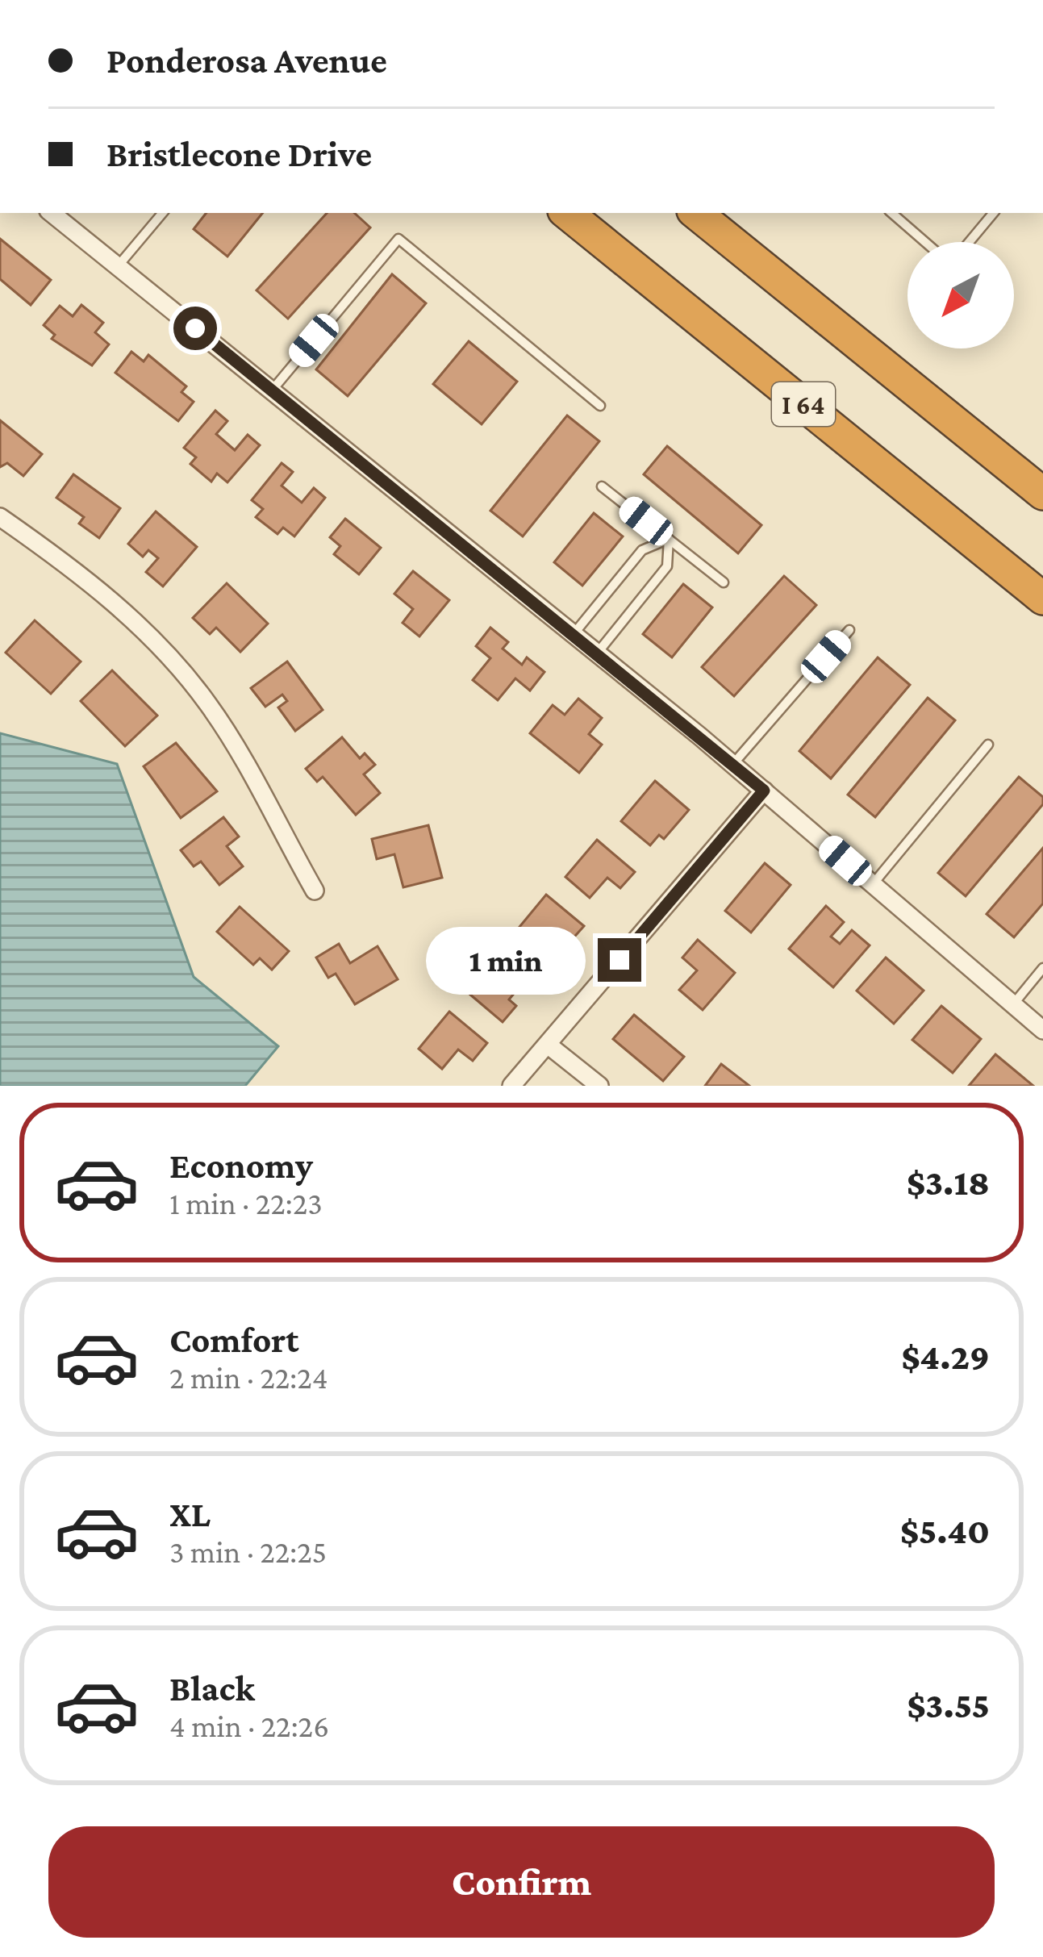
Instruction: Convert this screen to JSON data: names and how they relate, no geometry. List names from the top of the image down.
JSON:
{
  "streets": {
    "highway": ["I 64"]
  },
  "north": "bottom left",
  "page": {
    "banner": ["Ponderosa Avenue", "Bristlecone Drive"],
    "bubble": "1 min",
    "list": [
      {
        "name": "Economy",
        "note": "1 min · 22:23",
        "value": "$3.18"
      },
      {
        "name": "Comfort",
        "note": "2 min · 22:24",
        "value": "$4.29"
      },
      {
        "name": "XL",
        "note": "3 min · 22:25",
        "value": "$5.40"
      },
      {
        "name": "Black",
        "note": "4 min · 22:26",
        "value": "$3.55"
      }
    ],
    "buttons": "Confirm"
  }
}
